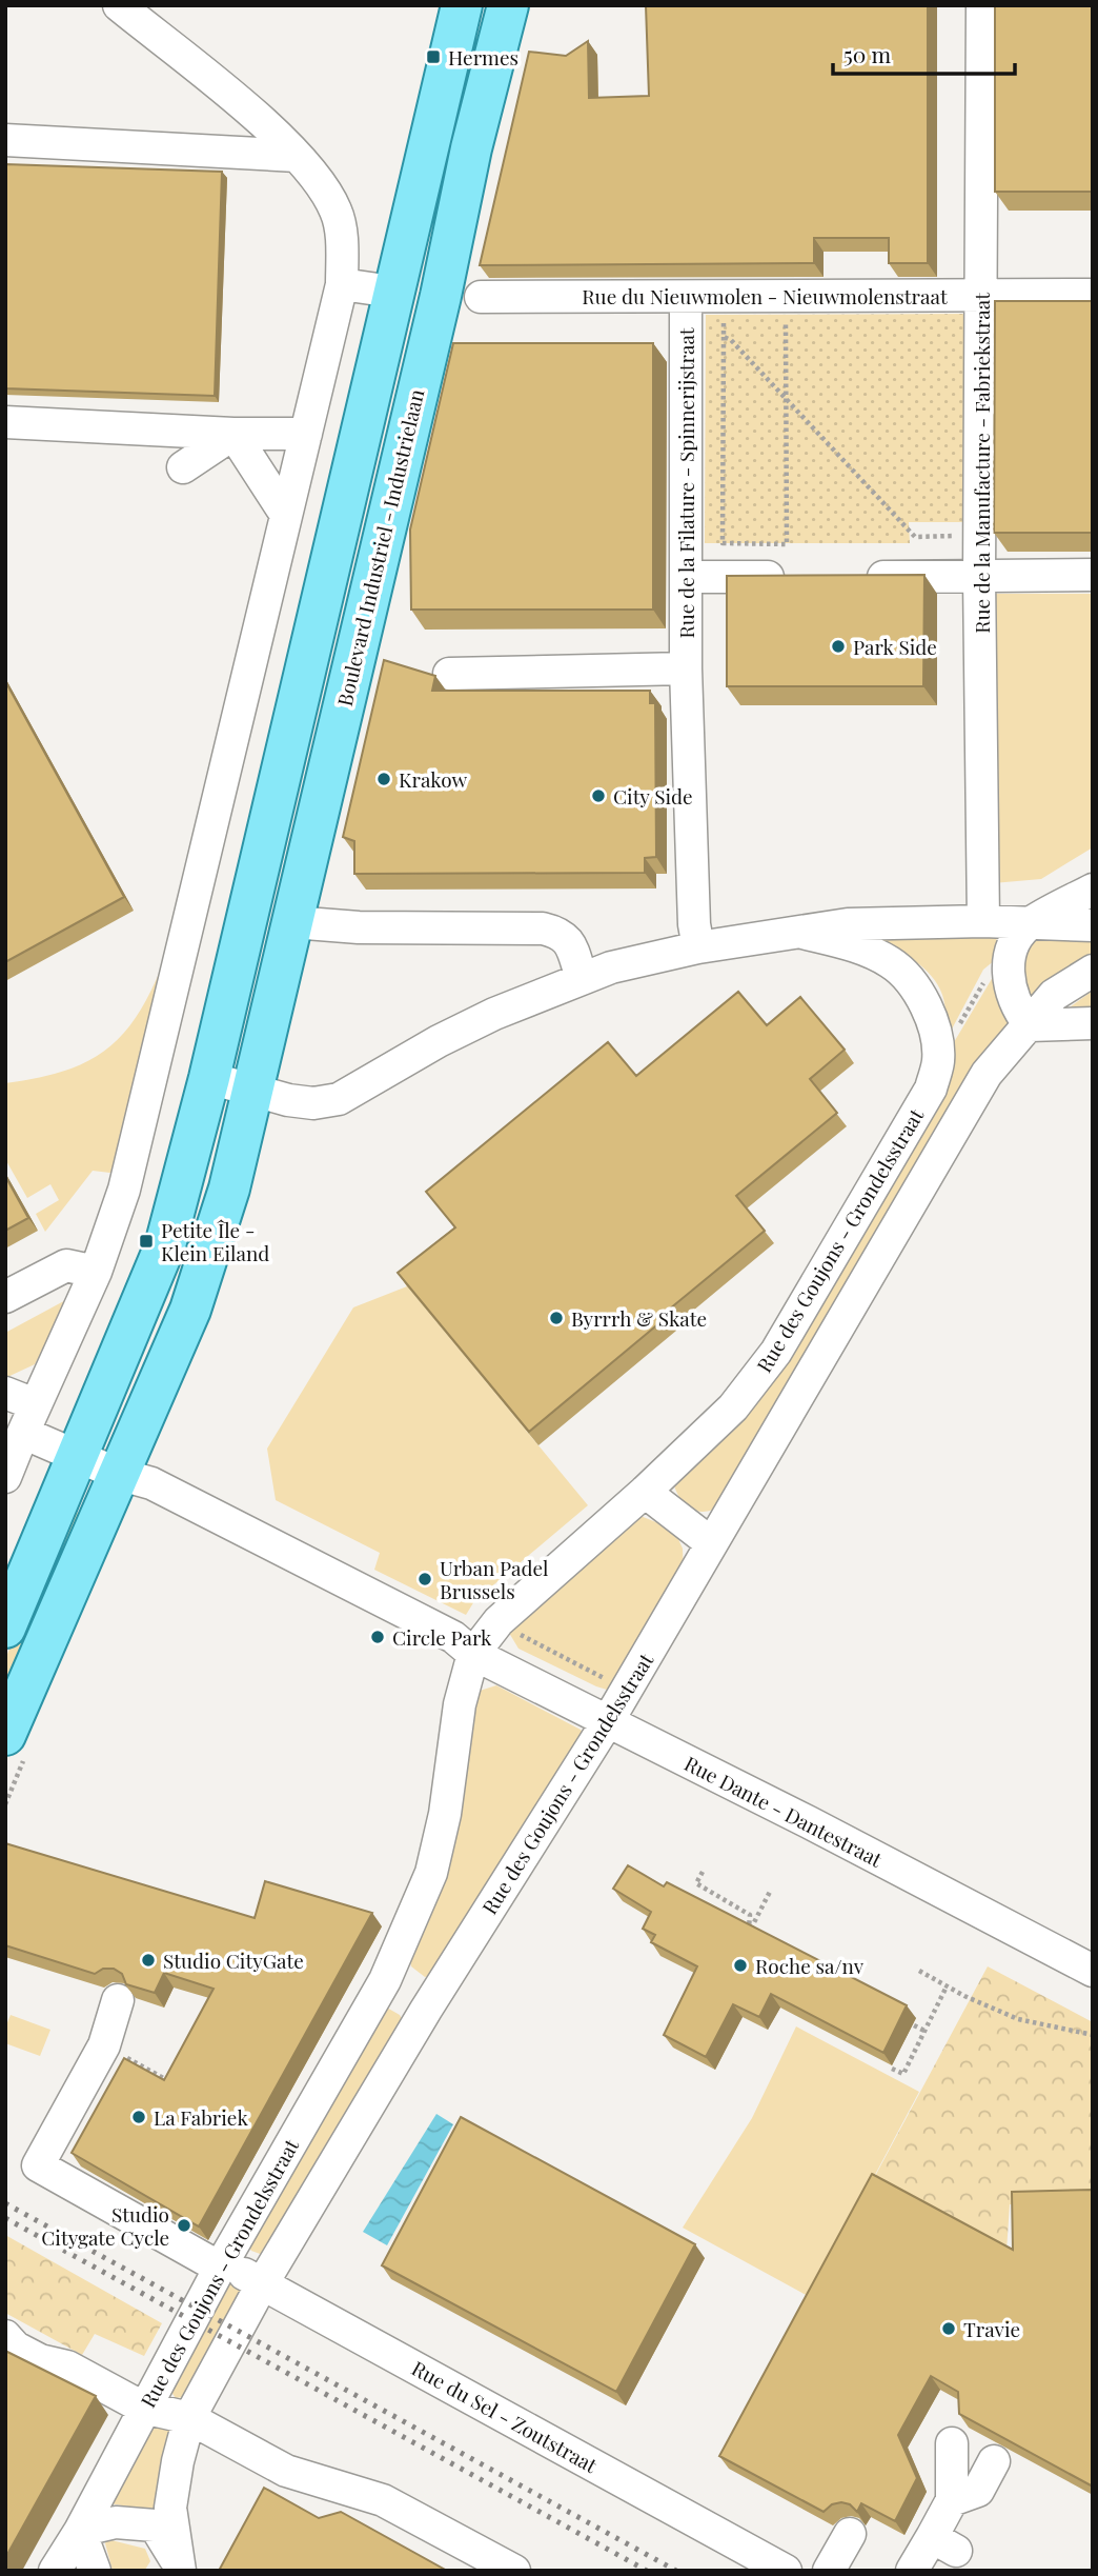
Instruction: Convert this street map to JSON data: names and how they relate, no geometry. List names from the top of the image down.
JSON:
{
  "streets": {
    "main road": ["Boulevard Industriel - Industrielaan"],
    "street": [
      "Rue du Nieuwmolen - Nieuwmolenstraat",
      "Rue de la Manufacture - Fabriekstraat",
      "Rue de la Filature - Spinnerijstraat",
      "Rue des Goujons - Grondelsstraat",
      "Rue Dante - Dantestraat",
      "Rue du Sel - Zoutstraat"
    ]
  },
  "crossings": [
    ["Rue du Nieuwmolen - Nieuwmolenstraat", "Rue de la Manufacture - Fabriekstraat"],
    ["Rue du Nieuwmolen - Nieuwmolenstraat", "Rue de la Filature - Spinnerijstraat"],
    ["Boulevard Industriel - Industrielaan", "Rue Dante - Dantestraat"],
    ["Rue des Goujons - Grondelsstraat", "Rue Dante - Dantestraat"],
    ["Rue des Goujons - Grondelsstraat", "Rue du Sel - Zoutstraat"]
  ],
  "places": {
    "transit": ["Hermes", "Petite Île - Klein Eiland"],
    "other": [
      "Park Side",
      "Krakow",
      "City Side",
      "Byrrrh & Skate",
      "Urban Padel Brussels",
      "Circle Park",
      "Studio CityGate",
      "Roche sa/nv",
      "La Fabriek",
      "Studio Citygate Cycle",
      "Travie"
    ]
  },
  "scale_bar": "50 m"
}
